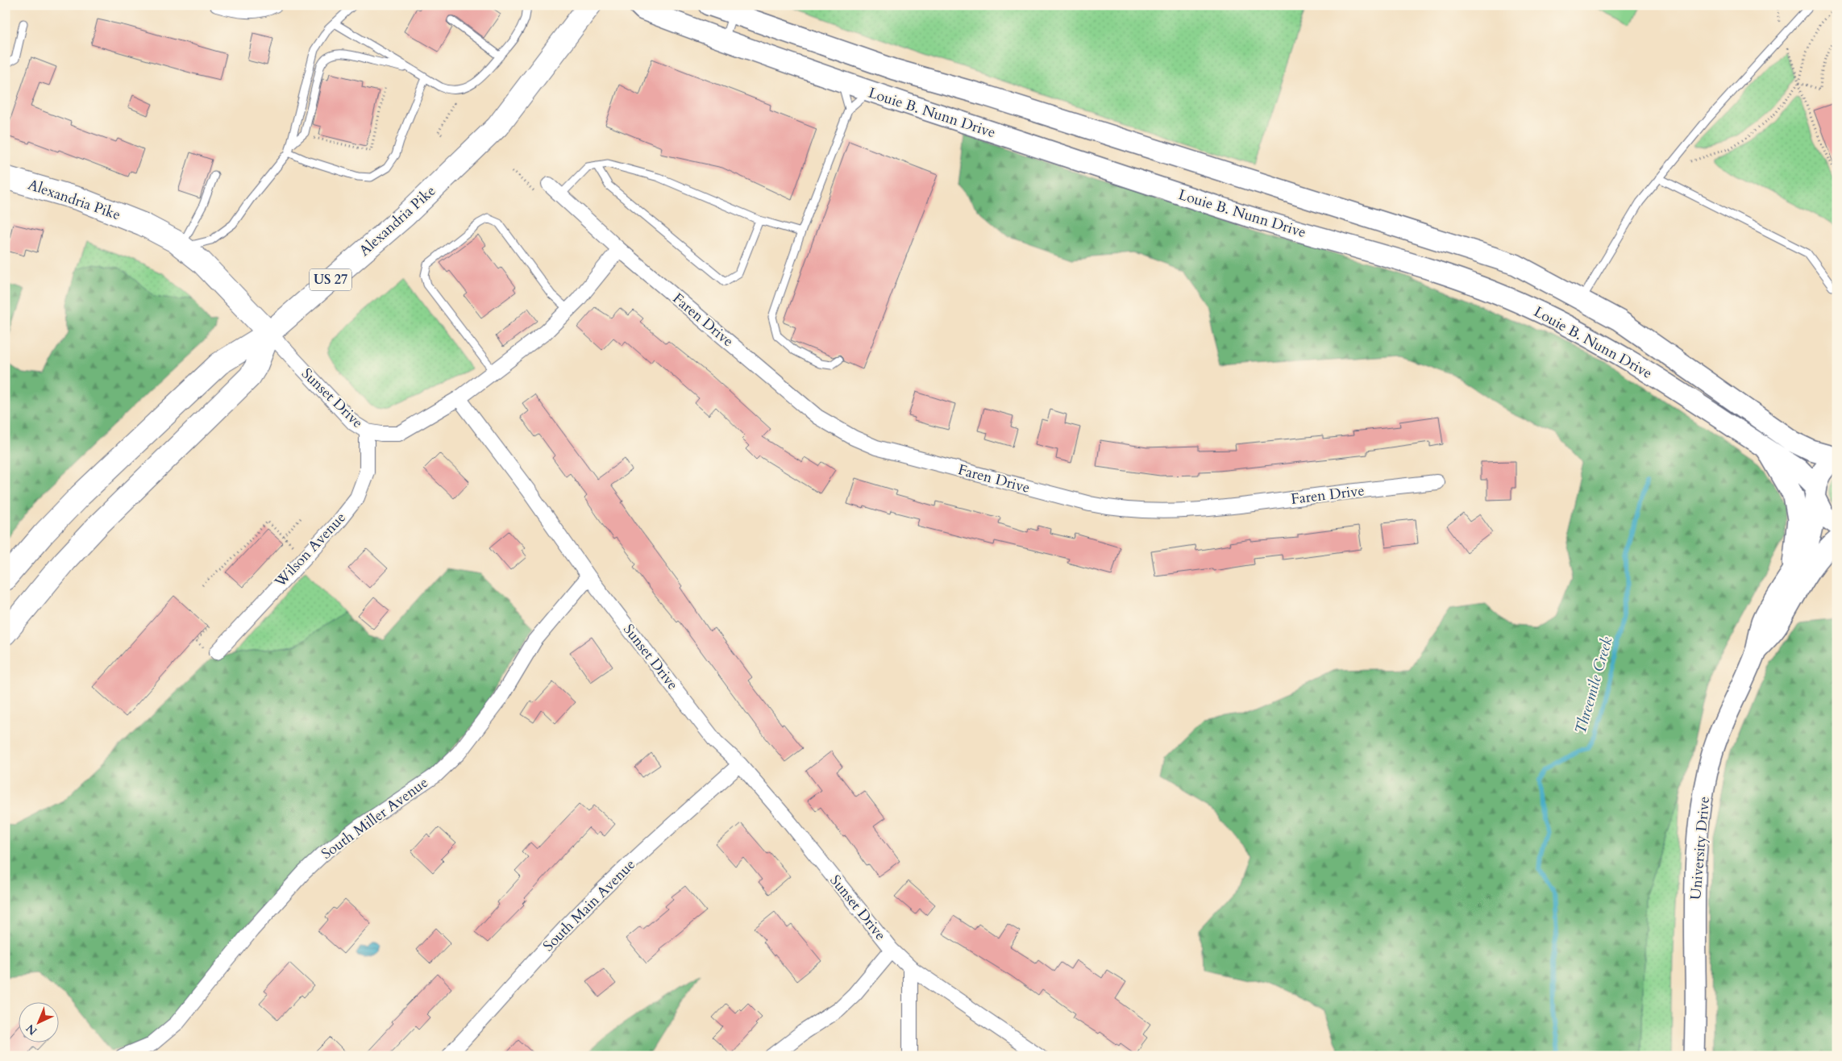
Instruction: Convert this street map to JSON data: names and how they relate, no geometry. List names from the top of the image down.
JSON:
{
  "streets": {
    "main road": [
      "Louie B. Nunn Drive",
      "Alexandria Pike",
      "US 27",
      "University Drive"
    ],
    "street": [
      "Faren Drive",
      "Sunset Drive",
      "Wilson Avenue",
      "South Miller Avenue",
      "South Main Avenue"
    ]
  },
  "crossings": [
    ["Louie B. Nunn Drive", "University Drive"],
    ["Alexandria Pike", "Sunset Drive"],
    ["Sunset Drive", "Wilson Avenue"],
    ["Sunset Drive", "South Miller Avenue"],
    ["Sunset Drive", "South Main Avenue"]
  ],
  "water": ["Threemile Creek"],
  "north": "bottom left"
}
